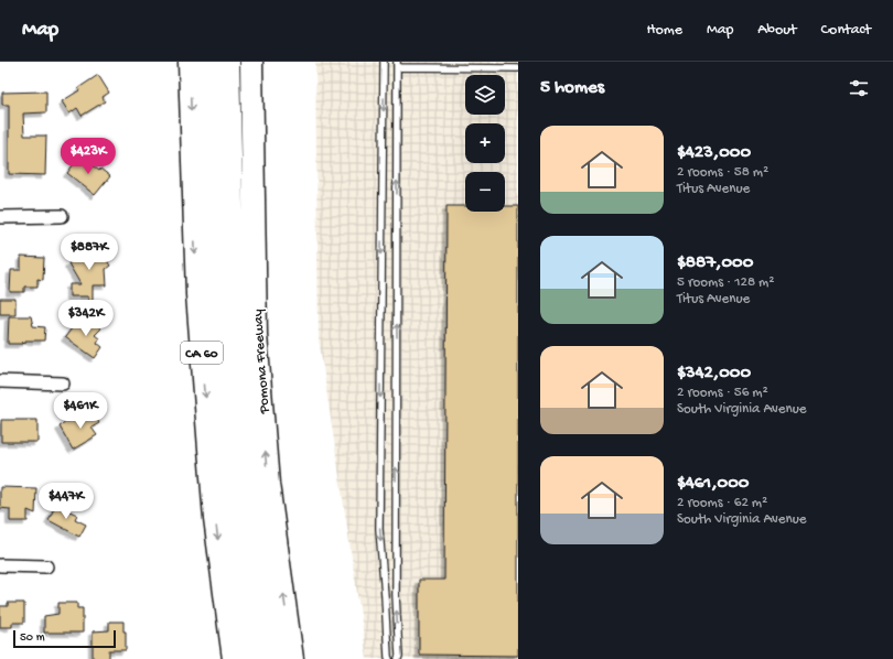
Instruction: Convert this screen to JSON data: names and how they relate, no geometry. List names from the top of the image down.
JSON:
{
  "streets": {
    "highway": ["CA 60", "Pomona Freeway"]
  },
  "scale_bar": "50 m",
  "page": {
    "header": "Map",
    "nav": [
      "Home",
      "Map",
      "About",
      "Contact"
    ],
    "heading": "5 homes",
    "map_buttons": ["+", "−"],
    "list": [
      {
        "name": "$423,000",
        "note": "2 rooms · 58 m² · Titus Avenue"
      },
      {
        "name": "$887,000",
        "note": "5 rooms · 128 m² · Titus Avenue"
      },
      {
        "name": "$342,000",
        "note": "2 rooms · 56 m² · South Virginia Avenue"
      },
      {
        "name": "$461,000",
        "note": "2 rooms · 62 m² · South Virginia Avenue"
      }
    ],
    "price": [
      "$423K",
      "$887K",
      "$342K",
      "$461K",
      "$447K"
    ],
    "scale": "50 m"
  }
}
